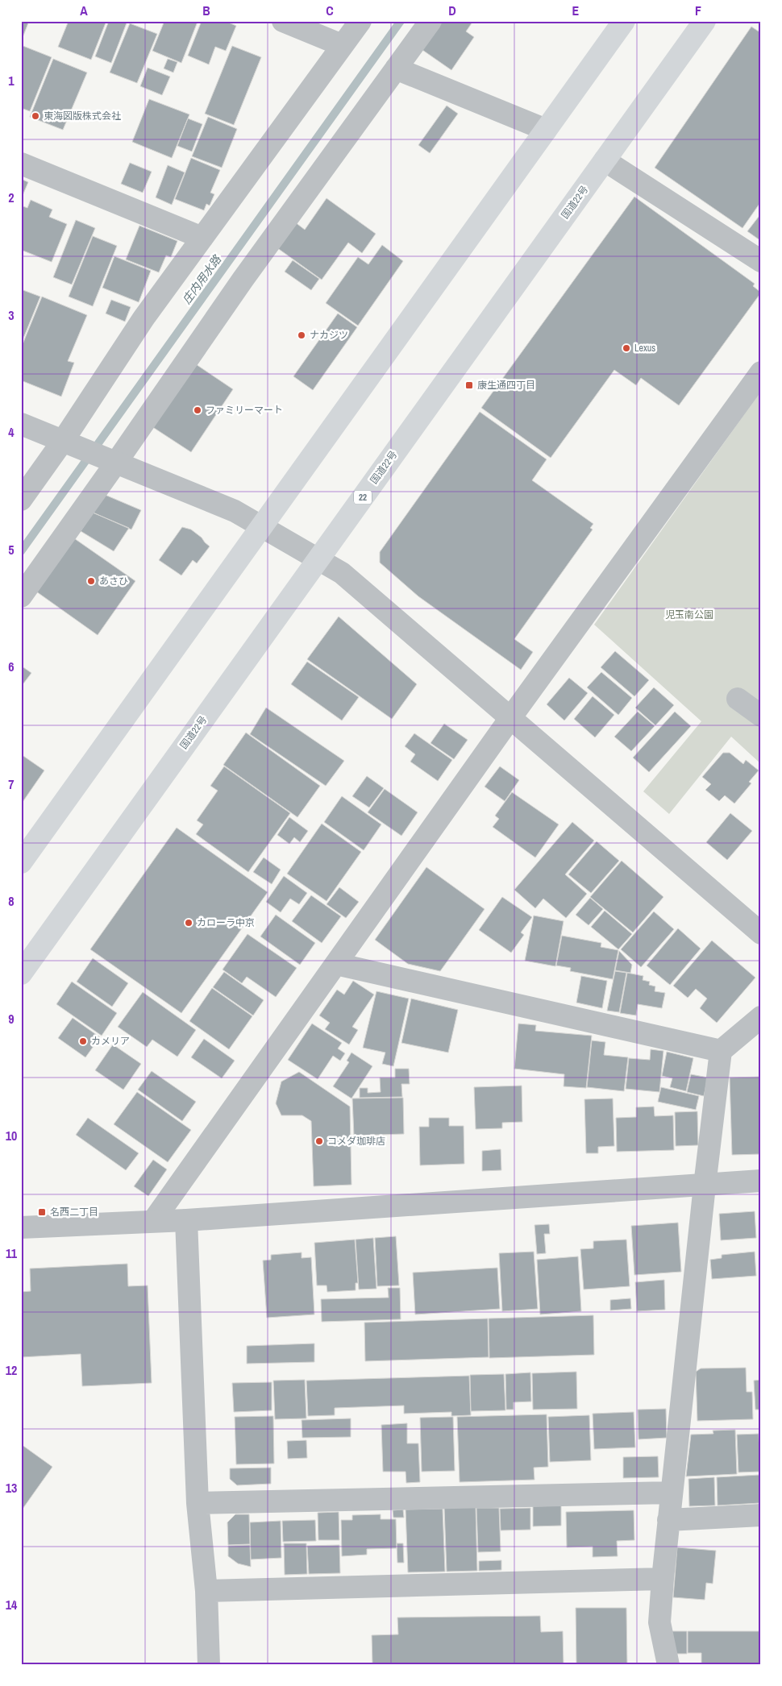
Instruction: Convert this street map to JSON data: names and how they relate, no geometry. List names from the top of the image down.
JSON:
{
  "streets": {
    "highway": ["国道22号", "22"]
  },
  "water": ["庄内用水路"],
  "parks": ["児玉南公園"],
  "places": {
    "other": [
      "東海図版株式会社",
      "ナカジツ",
      "Lexus",
      "ファミリーマート",
      "あさひ",
      "カローラ中京",
      "カメリア",
      "コメダ珈琲店"
    ],
    "transit": ["康生通四丁目", "名西二丁目"]
  },
  "grid": {
    "columns": [
      "A",
      "B",
      "C",
      "D",
      "E",
      "F"
    ],
    "rows": [
      "1",
      "2",
      "3",
      "4",
      "5",
      "6",
      "7",
      "8",
      "9",
      "10",
      "11",
      "12",
      "13",
      "14"
    ]
  }
}
